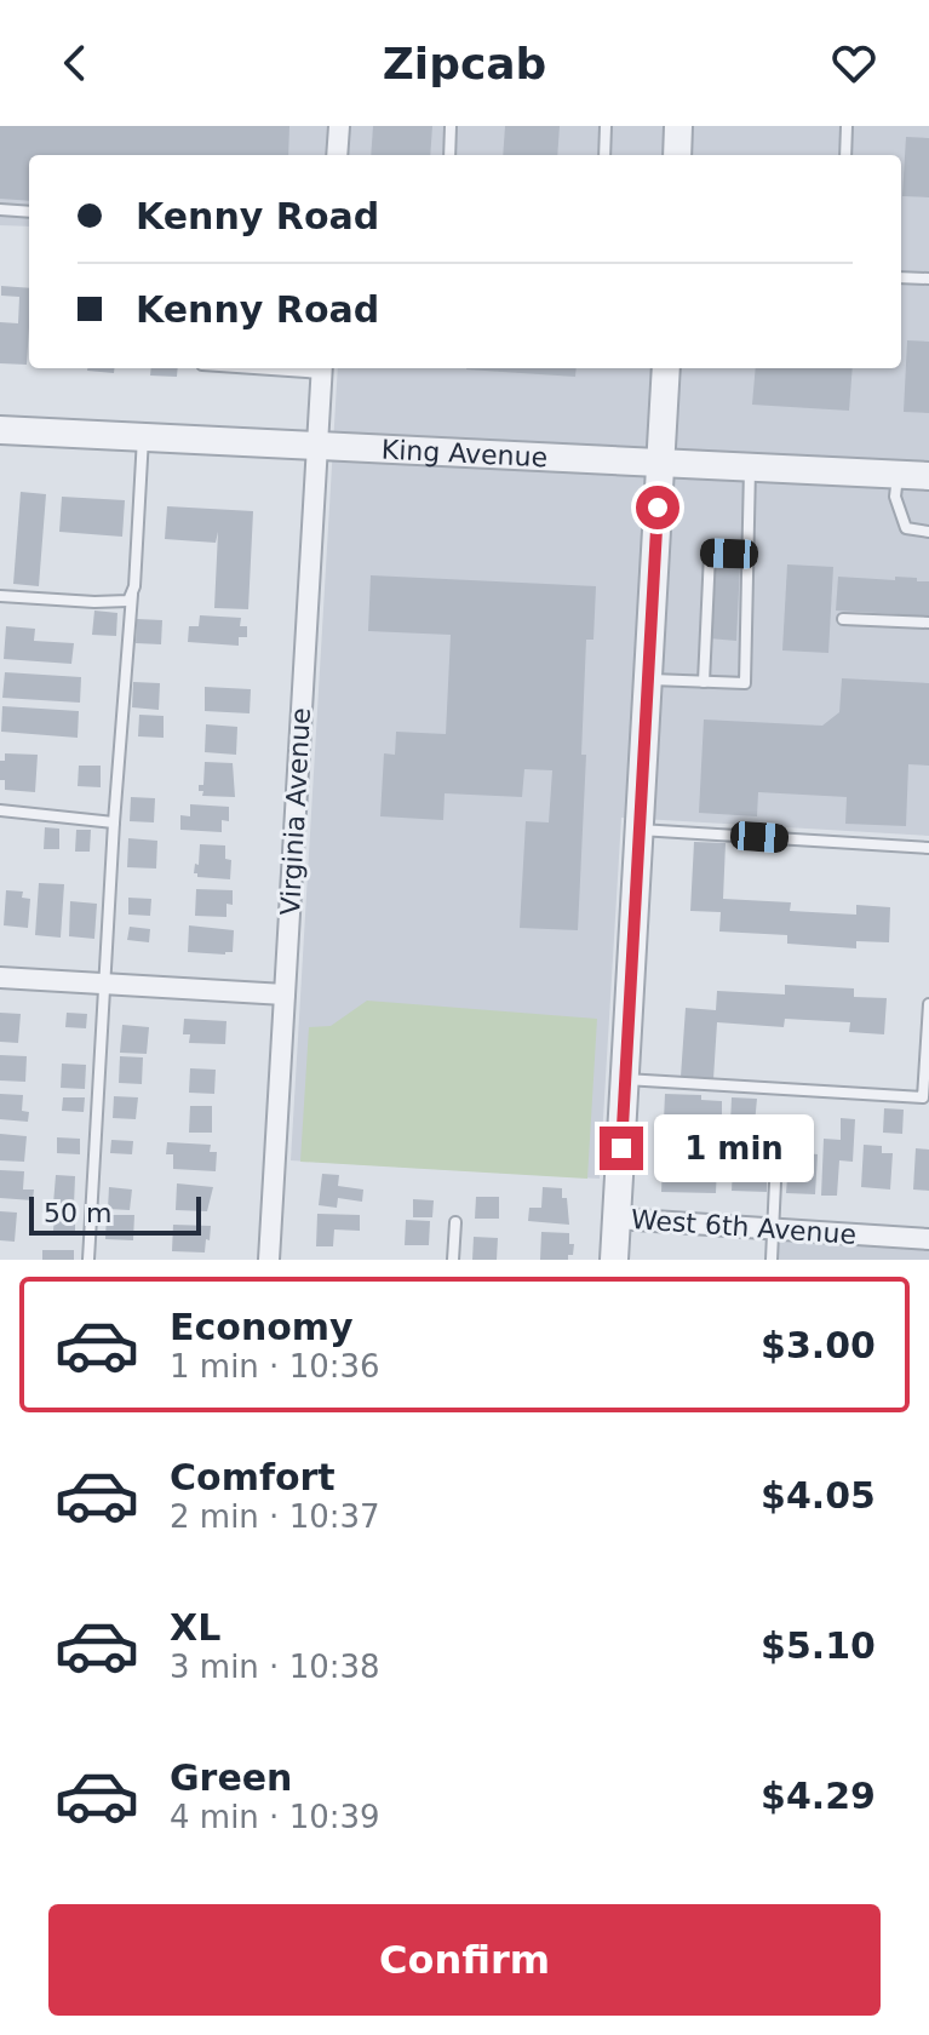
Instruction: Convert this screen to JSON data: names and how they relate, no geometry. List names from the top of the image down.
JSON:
{
  "streets": {
    "street": ["King Avenue", "Virginia Avenue", "West 6th Avenue"]
  },
  "crossings": [
    ["King Avenue", "Virginia Avenue"]
  ],
  "scale_bar": "50 m",
  "page": {
    "header": "Zipcab",
    "banner": ["Kenny Road", "Kenny Road"],
    "bubble": "1 min",
    "scale": "50 m",
    "list": [
      {
        "name": "Economy",
        "note": "1 min · 10:36",
        "value": "$3.00"
      },
      {
        "name": "Comfort",
        "note": "2 min · 10:37",
        "value": "$4.05"
      },
      {
        "name": "XL",
        "note": "3 min · 10:38",
        "value": "$5.10"
      },
      {
        "name": "Green",
        "note": "4 min · 10:39",
        "value": "$4.29"
      }
    ],
    "buttons": "Confirm"
  }
}
